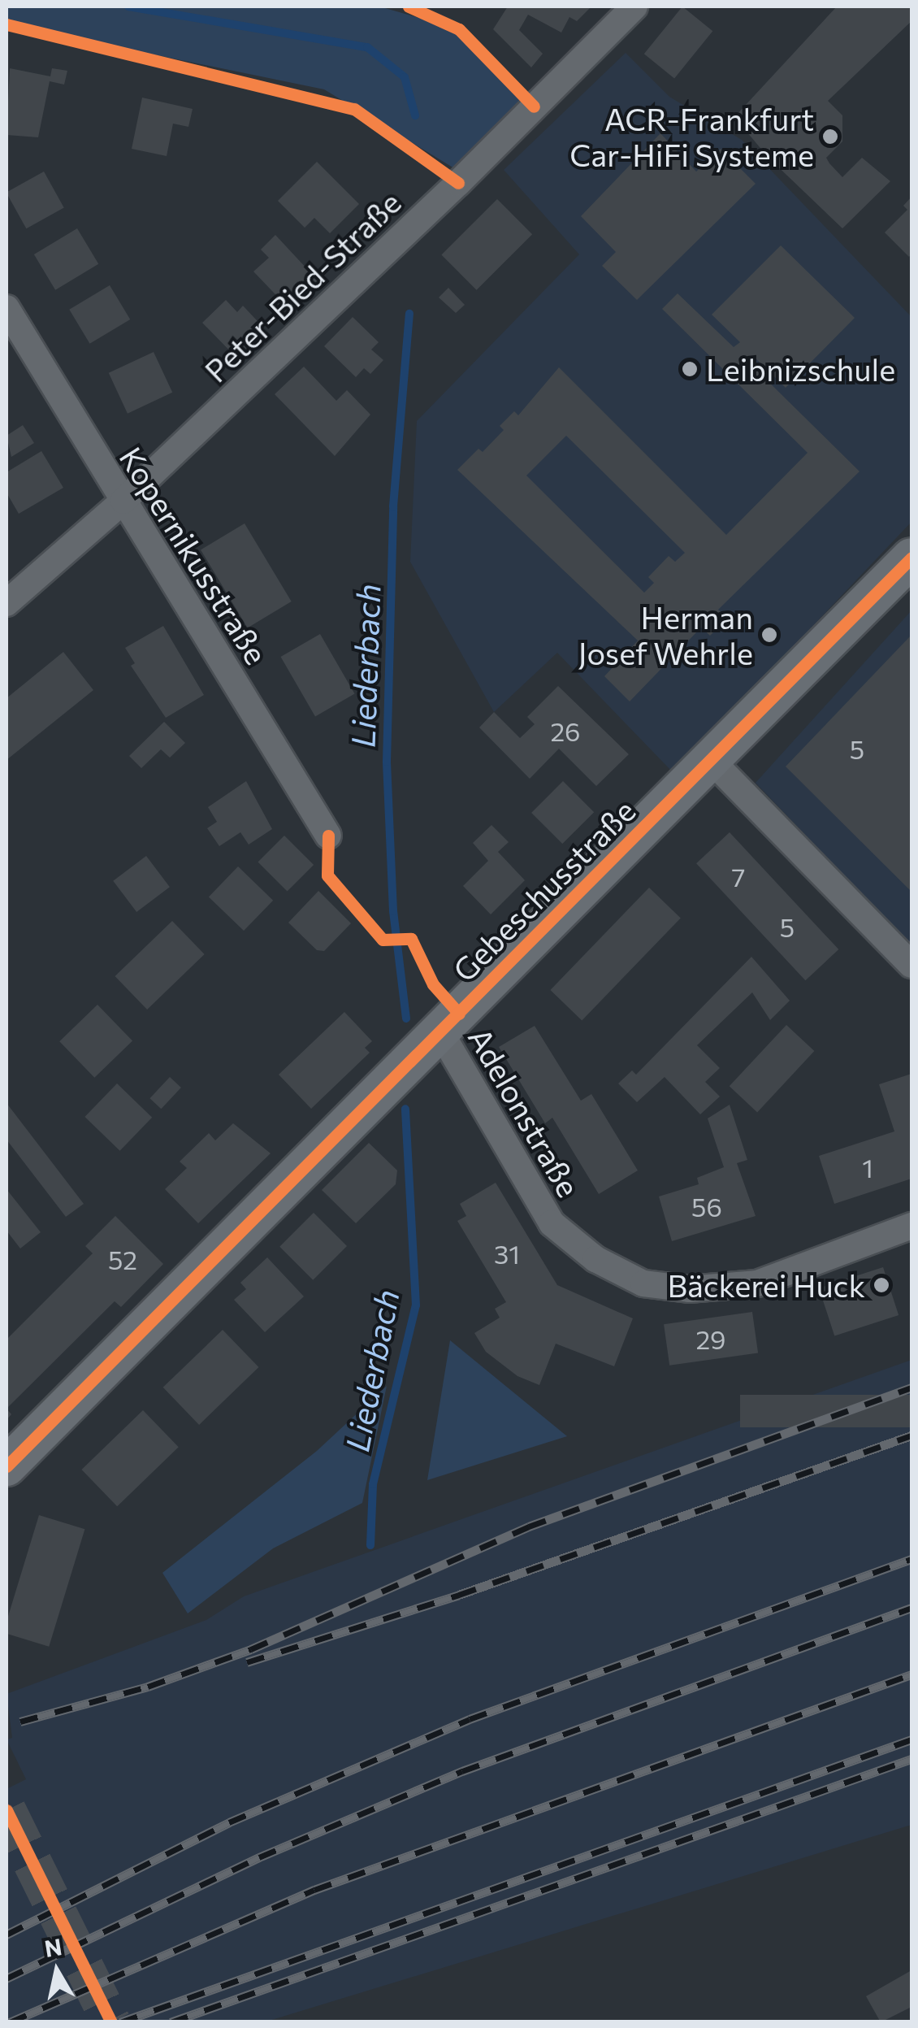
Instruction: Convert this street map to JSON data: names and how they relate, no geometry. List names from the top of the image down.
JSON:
{
  "streets": {
    "street": [
      "Peter-Bied-Straße",
      "Kopernikusstraße",
      "Gebeschusstraße",
      "Adelonstraße"
    ]
  },
  "crossings": [
    ["Peter-Bied-Straße", "Kopernikusstraße"],
    ["Gebeschusstraße", "Adelonstraße"]
  ],
  "water": ["Liederbach"],
  "places": [
    "ACR-Frankfurt Car-HiFi Systeme",
    "Leibnizschule",
    "Herman Josef Wehrle",
    "Bäckerei Huck"
  ],
  "house_numbers": [
    "26",
    "5",
    "7",
    "5",
    "1",
    "56",
    "31",
    "52",
    "29"
  ],
  "north": "top"
}
